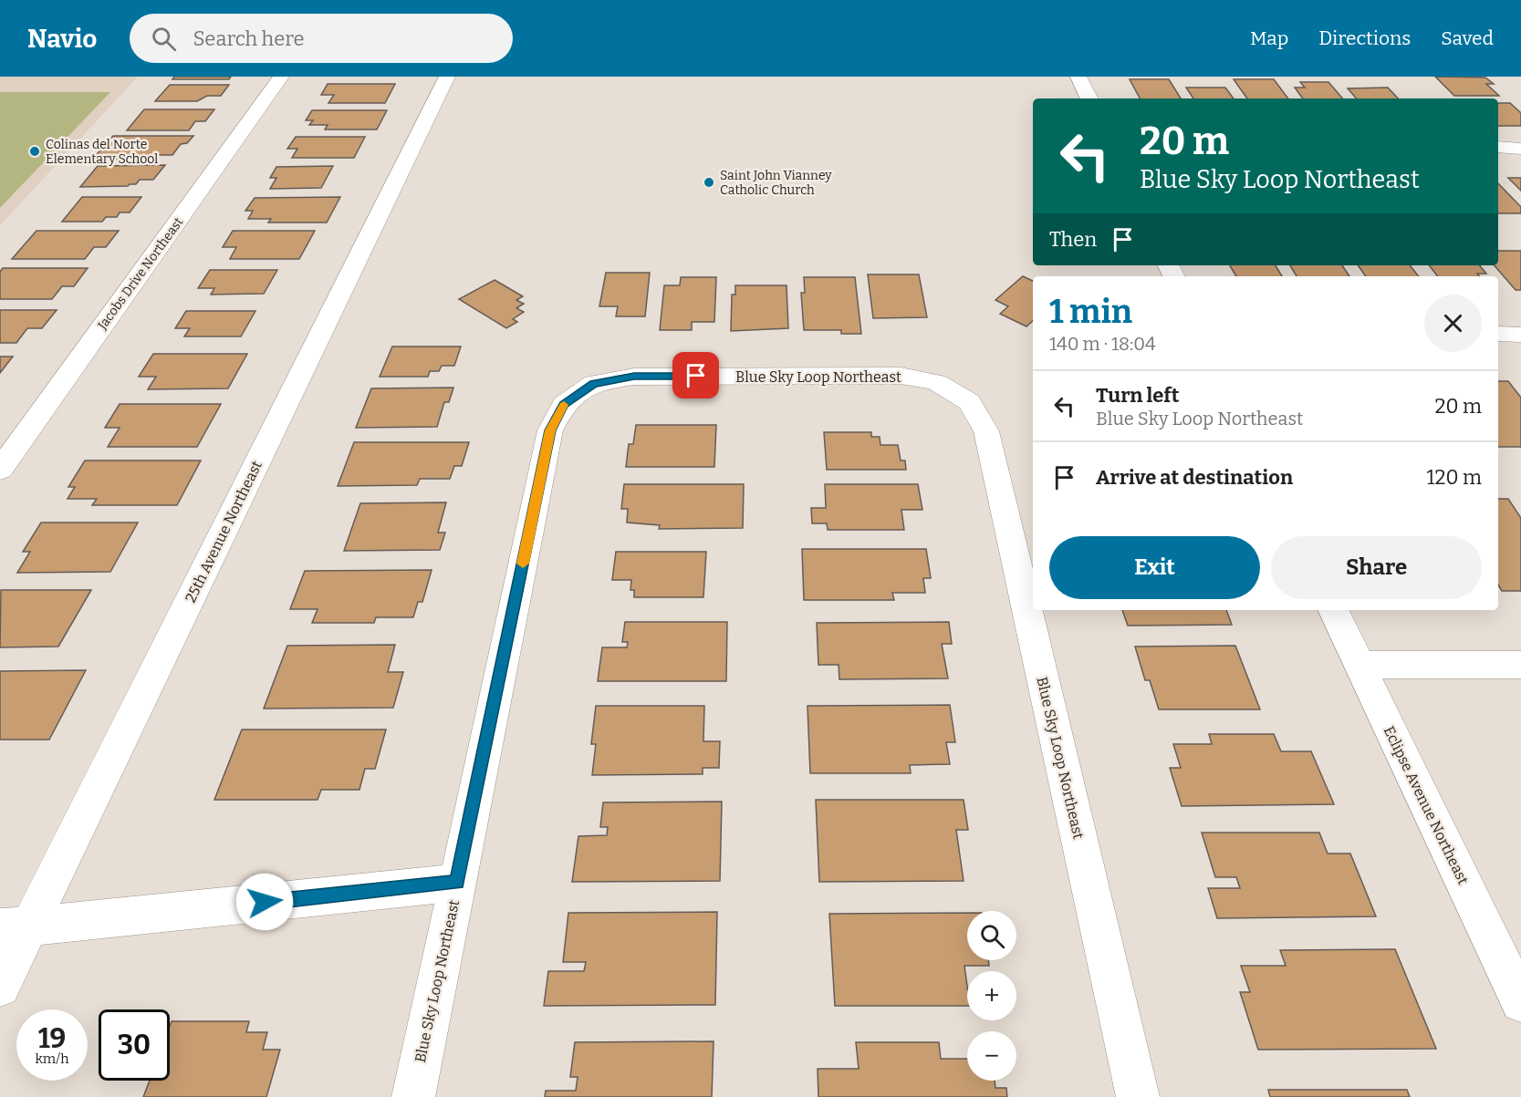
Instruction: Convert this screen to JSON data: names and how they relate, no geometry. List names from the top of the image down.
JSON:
{
  "streets": {
    "street": [
      "Jacobs Drive Northeast",
      "Blue Sky Loop Northeast",
      "25th Avenue Northeast",
      "Eclipse Avenue Northeast"
    ]
  },
  "places": ["Colinas del Norte Elementary School", "Saint John Vianney Catholic Church"],
  "page": {
    "header": "Navio",
    "search": "Search here",
    "nav": ["Map", "Directions", "Saved"],
    "turn": ["20 m", "Blue Sky Loop Northeast"],
    "then": "Then",
    "heading": ["1 min", "140 m · 18:04"],
    "list": [
      {
        "name": "Turn left",
        "note": "Blue Sky Loop Northeast",
        "value": "20 m"
      },
      {
        "name": "Arrive at destination",
        "value": "120 m"
      }
    ],
    "buttons": ["Exit", "Share"],
    "map_buttons": ["+", "−"],
    "speed": "19 km/h",
    "limit": "30"
  }
}
